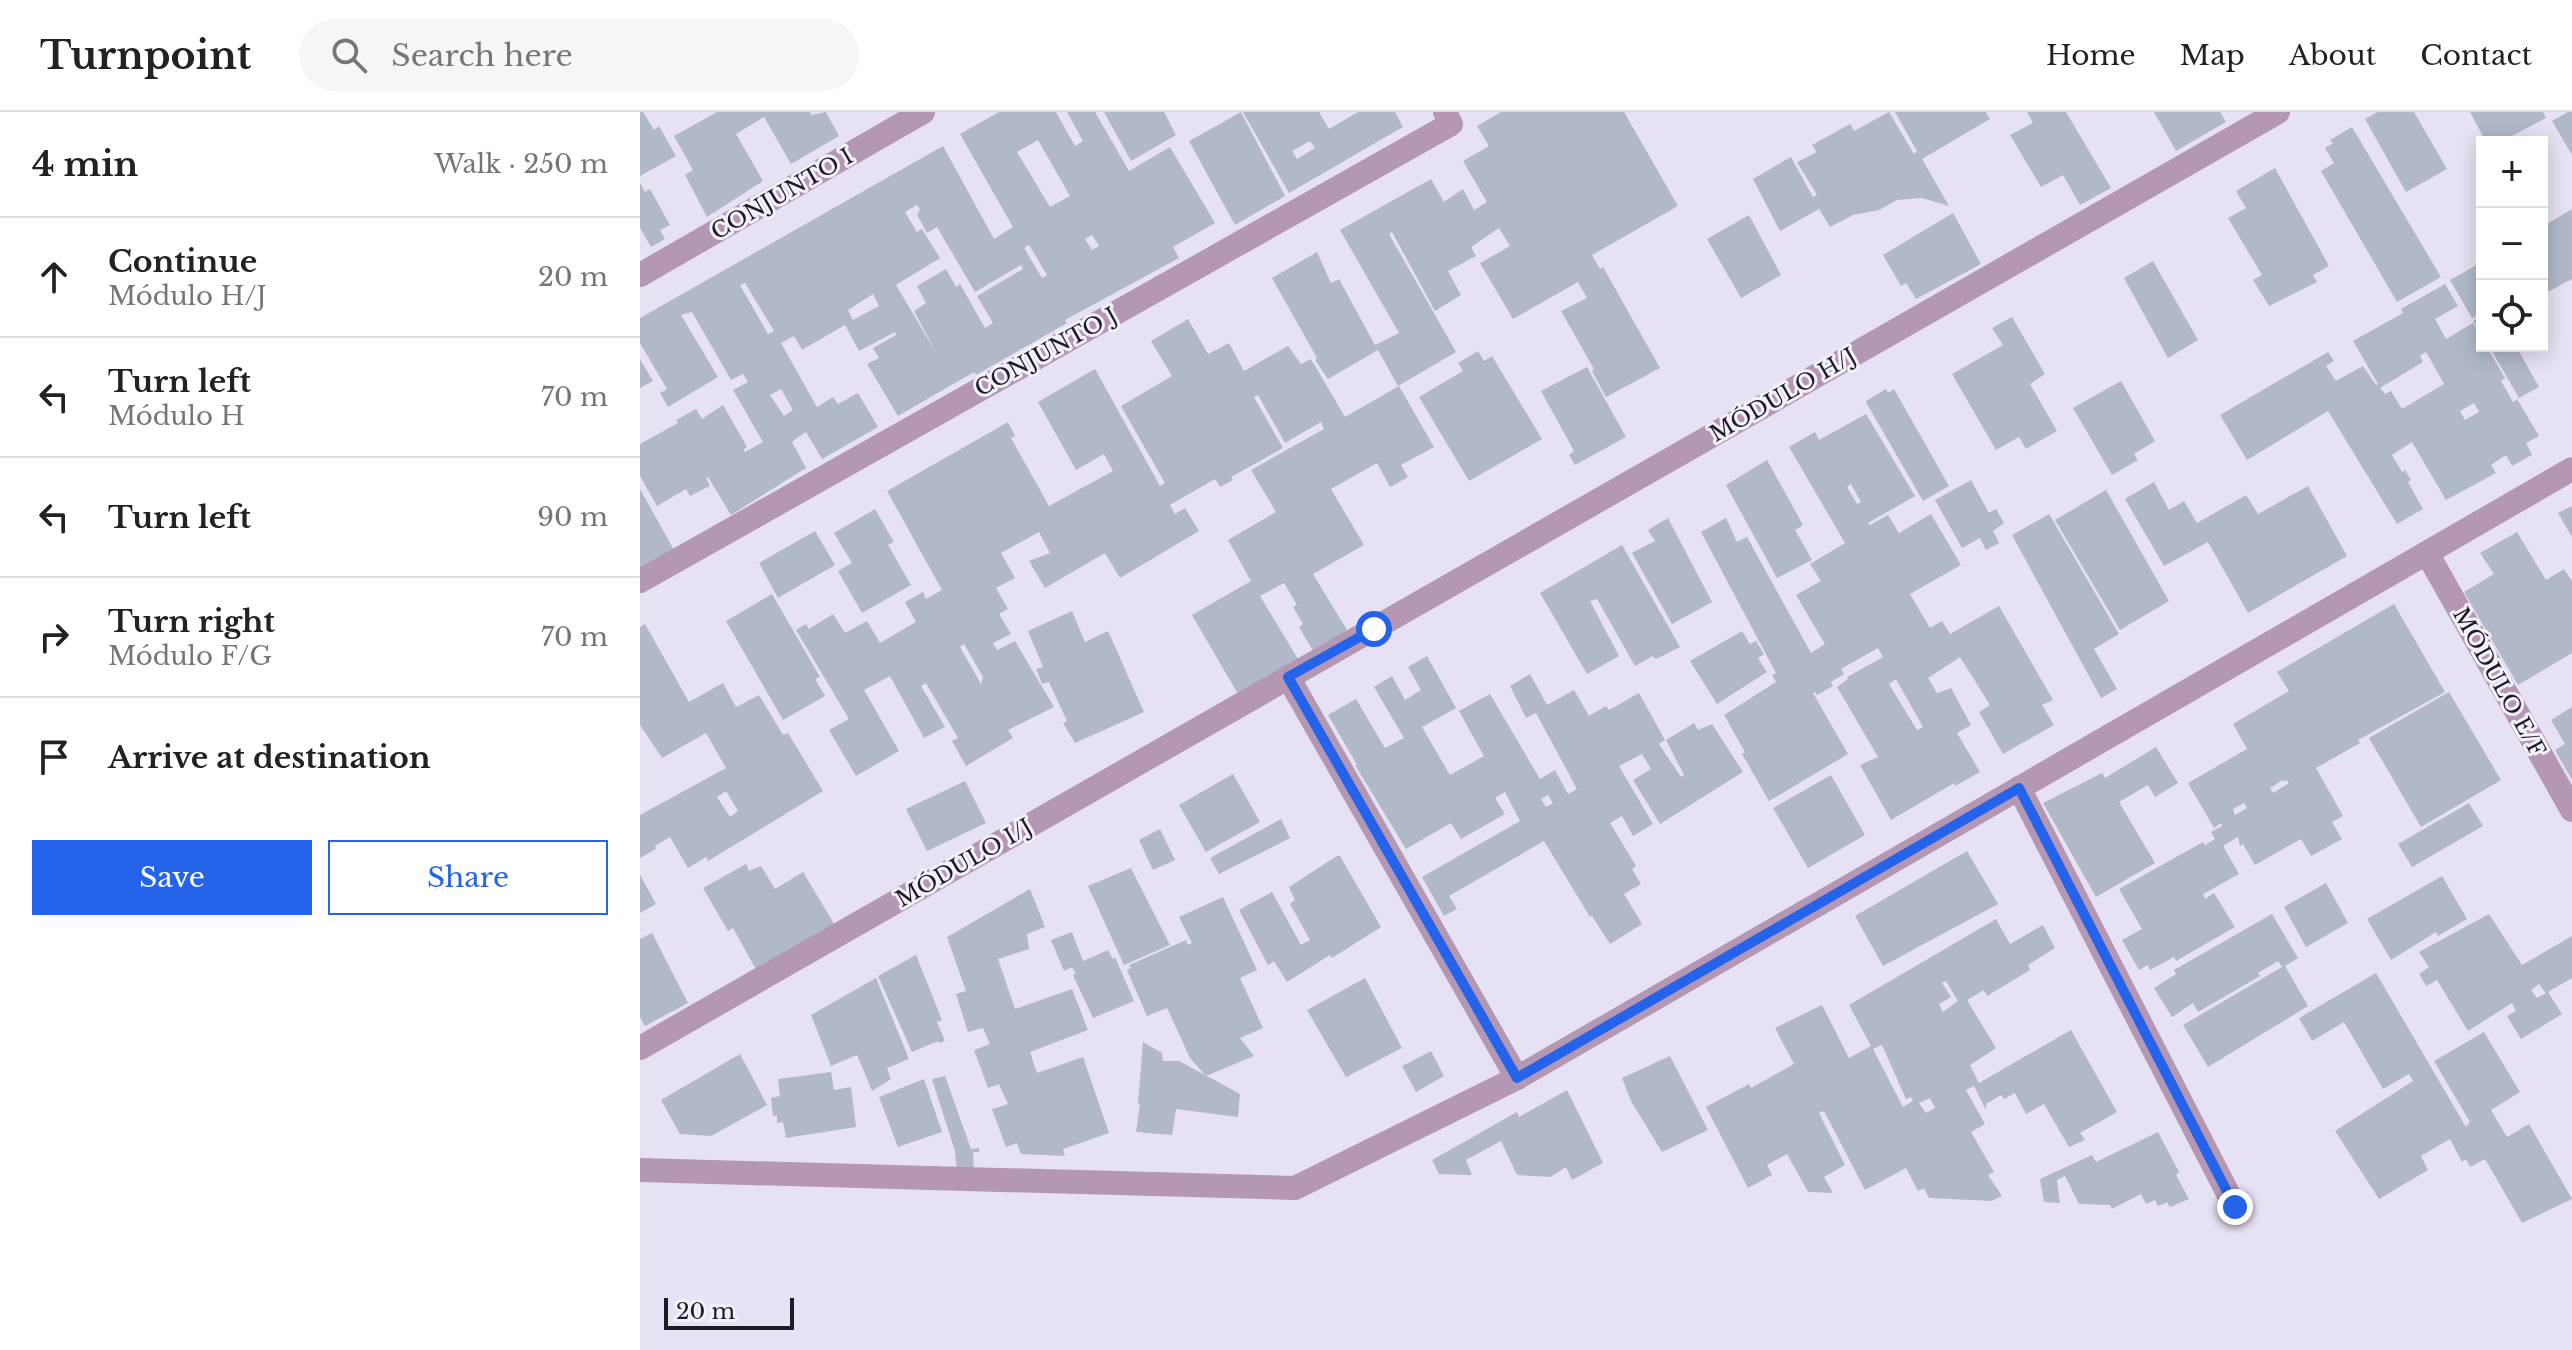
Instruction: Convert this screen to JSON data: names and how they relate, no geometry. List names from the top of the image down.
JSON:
{
  "streets": {
    "street": [
      "CONJUNTO I",
      "CONJUNTO J",
      "MÓDULO H/J",
      "MÓDULO E/F",
      "MÓDULO I/J"
    ]
  },
  "crossings": [
    ["MÓDULO H/J", "MÓDULO I/J"]
  ],
  "scale_bar": "20 m",
  "page": {
    "header": "Turnpoint",
    "search": "Search here",
    "nav": [
      "Home",
      "Map",
      "About",
      "Contact"
    ],
    "heading": ["4 min", "Walk · 250 m"],
    "map_buttons": ["+", "−"],
    "list": [
      ["Continue", "Módulo H/J", "20 m"],
      ["Turn left", "Módulo H", "70 m"],
      ["Turn left", "90 m"],
      ["Turn right", "Módulo F/G", "70 m"],
      "Arrive at destination"
    ],
    "buttons": ["Save", "Share"],
    "scale": "20 m"
  }
}
